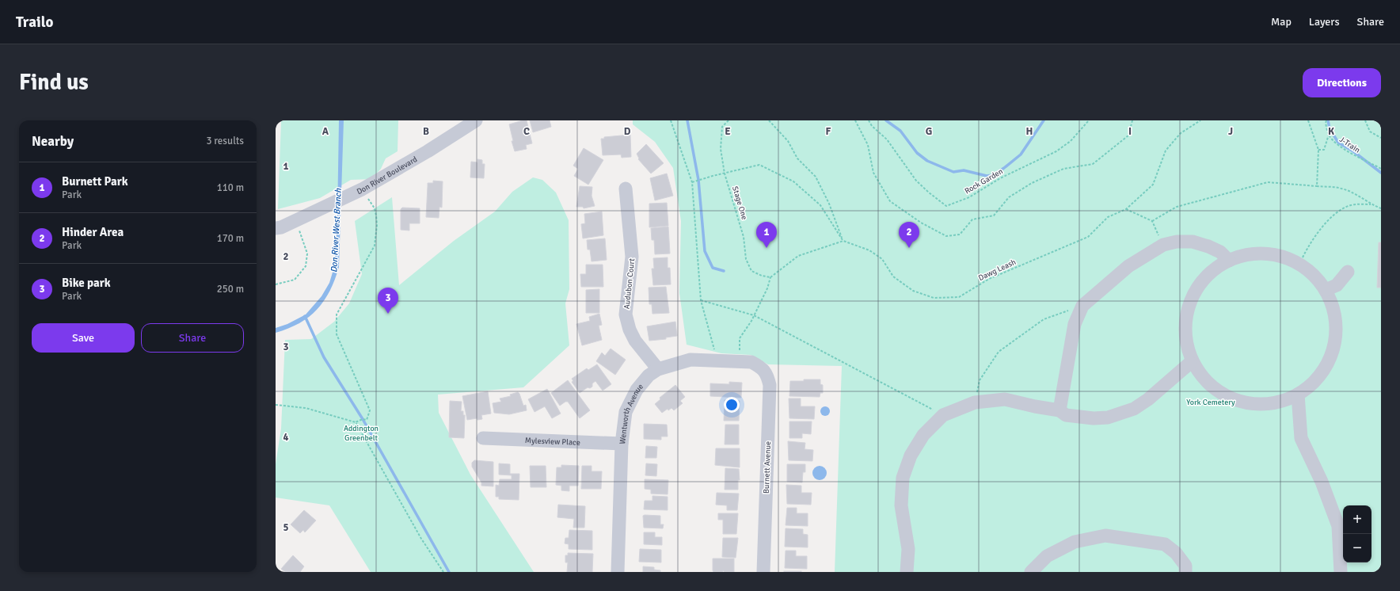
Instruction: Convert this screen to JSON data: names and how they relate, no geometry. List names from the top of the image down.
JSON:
{
  "streets": {
    "street": [
      "Don River Boulevard",
      "Audubon Court",
      "Wentworth Avenue",
      "Mylesview Place",
      "Burnett Avenue"
    ],
    "path": [
      "J-Train",
      "Rock Garden",
      "Stage One",
      "Dawg Leash"
    ]
  },
  "crossings": [
    ["Audubon Court", "Wentworth Avenue"],
    ["Wentworth Avenue", "Mylesview Place"],
    ["Wentworth Avenue", "Burnett Avenue"]
  ],
  "water": ["Don River West Branch"],
  "parks": ["York Cemetery", "Addington Greenbelt"],
  "page": {
    "header": "Trailo",
    "nav": ["Map", "Layers", "Share"],
    "buttons": [
      "Directions",
      ["Save", "Share"]
    ],
    "title": "Find us",
    "heading": ["Nearby", "3 results"],
    "list": [
      {
        "mark": "1",
        "name": "Burnett Park",
        "note": "Park",
        "value": "110 m"
      },
      {
        "mark": "2",
        "name": "Hinder Area",
        "note": "Park",
        "value": "170 m"
      },
      {
        "mark": "3",
        "name": "Bike park",
        "note": "Park",
        "value": "250 m"
      }
    ],
    "pins": ["1", "2", "3"],
    "map_buttons": ["+", "−"]
  },
  "grid": {
    "columns": [
      "A",
      "B",
      "C",
      "D",
      "E",
      "F",
      "G",
      "H",
      "I",
      "J",
      "K"
    ],
    "rows": [
      "1",
      "2",
      "3",
      "4",
      "5"
    ]
  }
}
